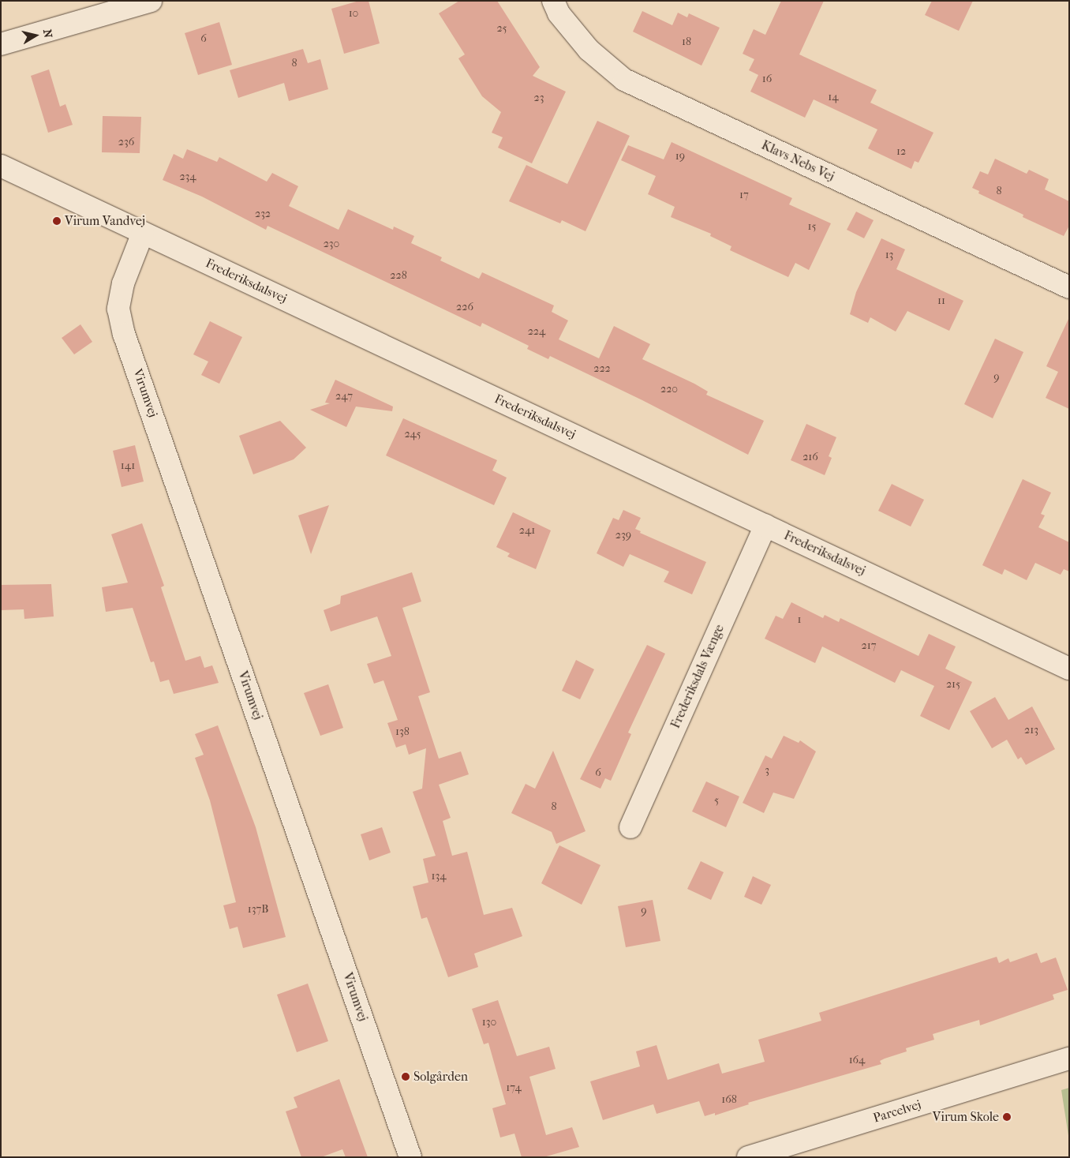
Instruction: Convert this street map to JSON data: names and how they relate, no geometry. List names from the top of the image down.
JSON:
{
  "streets": {
    "street": [
      "Klavs Nebs Vej",
      "Frederiksdalsvej",
      "Virumvej",
      "Frederiksdals Vænge",
      "Parcelvej"
    ]
  },
  "crossings": [
    ["Frederiksdalsvej", "Virumvej"],
    ["Frederiksdalsvej", "Frederiksdals Vænge"]
  ],
  "places": ["Virum Vandvej", "Solgården", "Virum Skole"],
  "house_numbers": [
    "10",
    "25",
    "6",
    "18",
    "8",
    "16",
    "14",
    "23",
    "236",
    "12",
    "19",
    "234",
    "8",
    "17",
    "232",
    "15",
    "230",
    "13",
    "228",
    "11",
    "226",
    "224",
    "222",
    "9",
    "220",
    "247",
    "245",
    "216",
    "141",
    "241",
    "239",
    "1",
    "217",
    "215",
    "213",
    "138",
    "3",
    "6",
    "5",
    "8",
    "134",
    "137B",
    "9",
    "130",
    "164",
    "174",
    "168"
  ],
  "north": "right"
}
